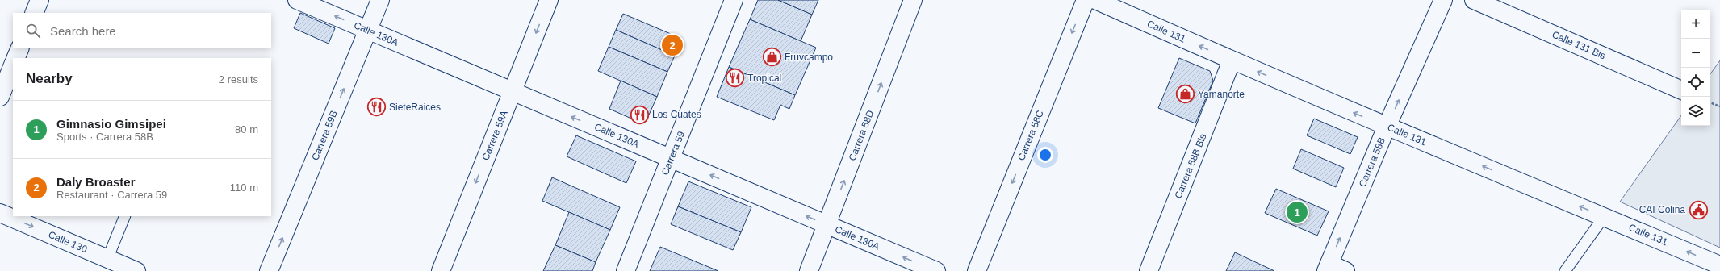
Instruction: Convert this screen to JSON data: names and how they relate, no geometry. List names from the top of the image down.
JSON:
{
  "streets": {
    "street": [
      "Calle 131",
      "Calle 130A",
      "Calle 131 Bis",
      "Carrera 59B",
      "Carrera 59A",
      "Carrera 58D",
      "Carrera 58C",
      "Carrera 59",
      "Carrera 58B",
      "Carrera 58B Bis",
      "Calle 130"
    ]
  },
  "crossings": [
    ["Calle 131", "Carrera 58B"],
    ["Calle 131", "Carrera 58B Bis"],
    ["Calle 130A", "Carrera 59B"],
    ["Calle 130A", "Carrera 59A"],
    ["Calle 130A", "Carrera 58D"],
    ["Calle 130A", "Carrera 59"]
  ],
  "one_way": [
    "Calle 131",
    "Calle 130A",
    "Carrera 59B",
    "Carrera 59A",
    "Carrera 58D",
    "Carrera 58C",
    "Carrera 58B",
    "Calle 130"
  ],
  "places": {
    "shop": ["Fruvcampo", "Yamanorte"],
    "restaurant": ["Tropical", "SieteRaices", "Los Cuates"],
    "public building": ["CAI Colina"]
  },
  "page": {
    "map_buttons": ["+", "−"],
    "search": "Search here",
    "pins": ["2", "1"],
    "heading": ["Nearby", "2 results"],
    "list": [
      {
        "mark": "1",
        "name": "Gimnasio Gimsipei",
        "note": "Sports · Carrera 58B",
        "value": "80 m"
      },
      {
        "mark": "2",
        "name": "Daly Broaster",
        "note": "Restaurant · Carrera 59",
        "value": "110 m"
      }
    ]
  }
}
